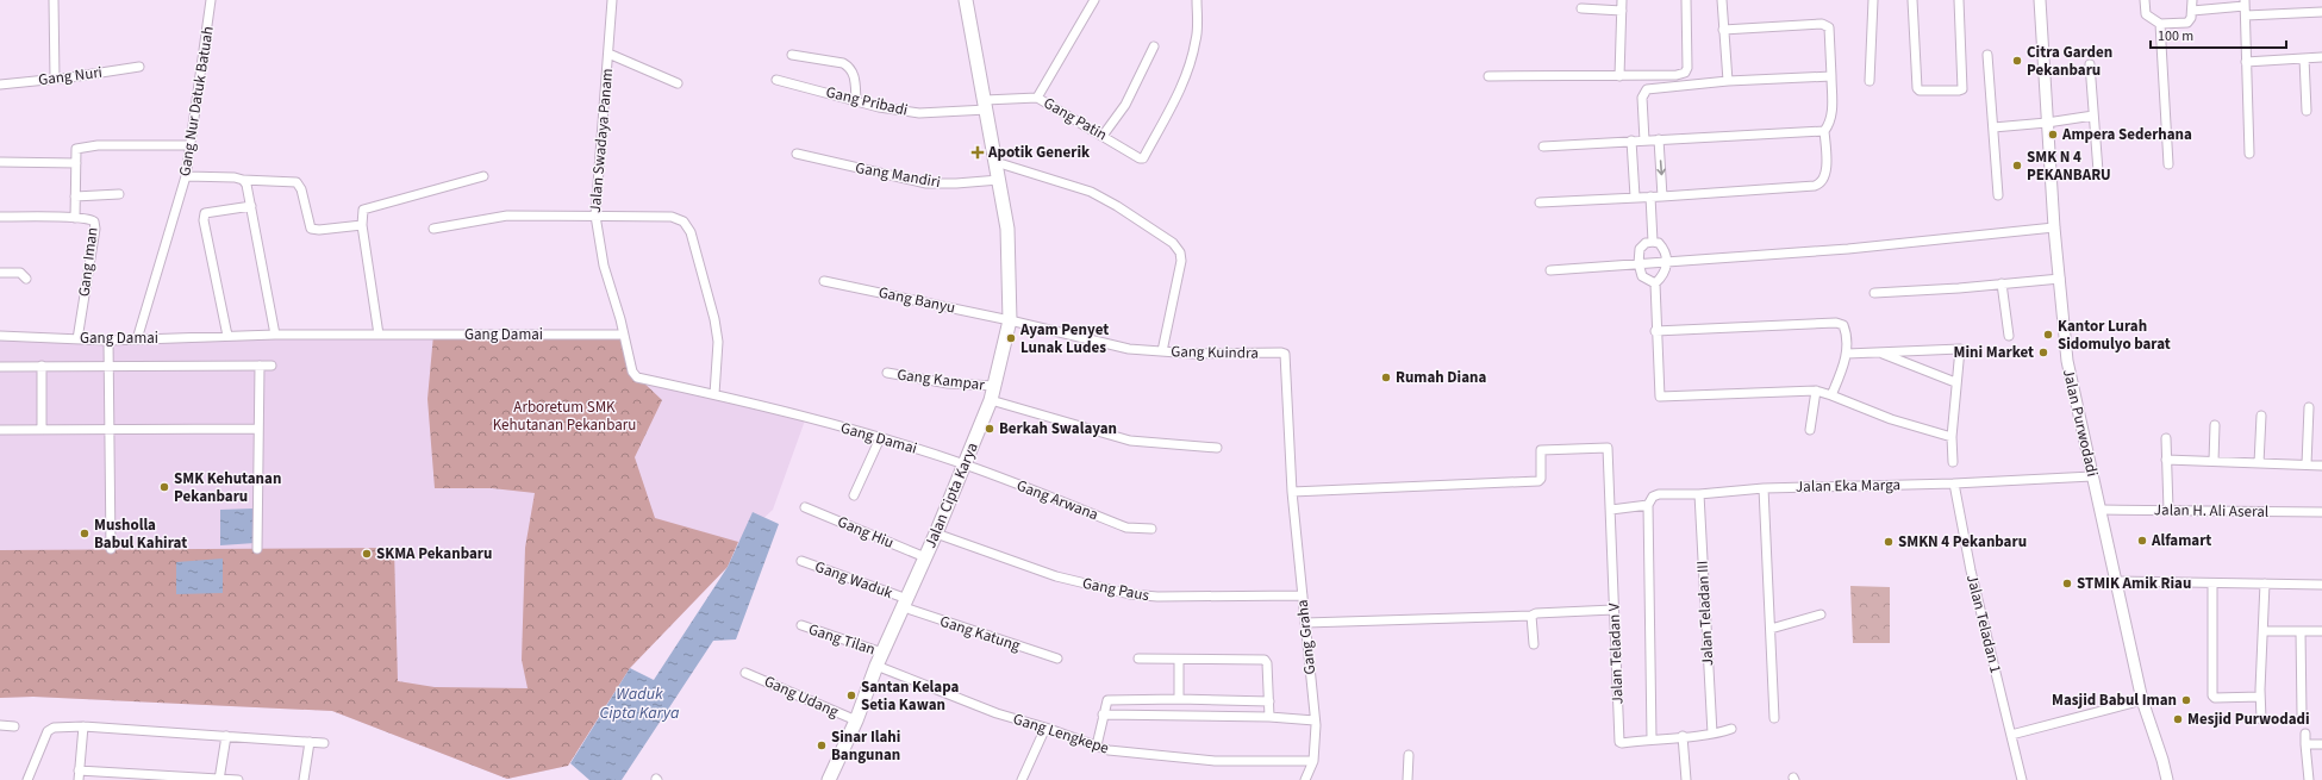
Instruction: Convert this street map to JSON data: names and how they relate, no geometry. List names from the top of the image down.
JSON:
{
  "streets": {
    "main road": ["Jalan Cipta Karya"],
    "street": [
      "Gang Nuri",
      "Gang Nur Datuk Batuah",
      "Gang Pribadi",
      "Gang Patin",
      "Jalan Swadaya Panam",
      "Gang Mandiri",
      "Gang Iman",
      "Gang Banyu",
      "Gang Damai",
      "Gang Kuindra",
      "Gang Kampar",
      "Jalan Purwodadi",
      "Jalan Eka Marga",
      "Gang Arwana",
      "Jalan H. Ali Aseral",
      "Gang Hiu",
      "Gang Waduk",
      "Gang Paus",
      "Jalan Teladan III",
      "Jalan Teladan 1",
      "Gang Katung",
      "Gang Graha",
      "Gang Tilan",
      "Jalan Teladan V",
      "Gang Udang",
      "Gang Lengkepe"
    ]
  },
  "crossings": [
    ["Gang Nur Datuk Batuah", "Gang Damai"],
    ["Gang Pribadi", "Gang Patin"],
    ["Gang Pribadi", "Jalan Cipta Karya"],
    ["Gang Patin", "Jalan Cipta Karya"],
    ["Jalan Swadaya Panam", "Gang Damai"],
    ["Gang Mandiri", "Jalan Cipta Karya"],
    ["Gang Iman", "Gang Damai"],
    ["Gang Banyu", "Gang Kuindra"],
    ["Gang Banyu", "Jalan Cipta Karya"],
    ["Gang Damai", "Jalan Cipta Karya"],
    ["Gang Damai", "Gang Arwana"],
    ["Gang Kuindra", "Jalan Cipta Karya"],
    ["Gang Kuindra", "Gang Graha"],
    ["Gang Kuindra", "Jalan Teladan V"],
    ["Gang Kampar", "Jalan Cipta Karya"],
    ["Jalan Purwodadi", "Jalan Eka Marga"],
    ["Jalan Purwodadi", "Jalan H. Ali Aseral"],
    ["Jalan Eka Marga", "Jalan Teladan III"],
    ["Jalan Eka Marga", "Jalan Teladan 1"],
    ["Jalan Eka Marga", "Jalan Teladan V"],
    ["Jalan Cipta Karya", "Gang Arwana"],
    ["Jalan Cipta Karya", "Gang Hiu"],
    ["Jalan Cipta Karya", "Gang Waduk"],
    ["Jalan Cipta Karya", "Gang Paus"],
    ["Jalan Cipta Karya", "Gang Katung"],
    ["Jalan Cipta Karya", "Gang Tilan"],
    ["Jalan Cipta Karya", "Gang Udang"],
    ["Jalan Cipta Karya", "Gang Lengkepe"],
    ["Gang Waduk", "Gang Katung"],
    ["Gang Paus", "Gang Graha"],
    ["Jalan Teladan III", "Jalan Teladan V"],
    ["Gang Graha", "Jalan Teladan V"],
    ["Gang Graha", "Gang Lengkepe"]
  ],
  "water": ["Waduk Cipta Karya"],
  "parks": ["Arboretum SMK Kehutanan Pekanbaru"],
  "places": {
    "other": [
      "Citra Garden Pekanbaru",
      "Ampera Sederhana",
      "SMK N 4 PEKANBARU",
      "Kantor Lurah Sidomulyo barat",
      "Ayam Penyet Lunak Ludes",
      "Mini Market",
      "Rumah Diana",
      "Berkah Swalayan",
      "SMK Kehutanan Pekanbaru",
      "Musholla Babul Kahirat",
      "Alfamart",
      "SMKN 4 Pekanbaru",
      "SKMA Pekanbaru",
      "STMIK Amik Riau",
      "Santan Kelapa Setia Kawan",
      "Masjid Babul Iman",
      "Mesjid Purwodadi",
      "Sinar Ilahi Bangunan"
    ],
    "health": ["Apotik Generik"]
  },
  "scale_bar": "100 m"
}
